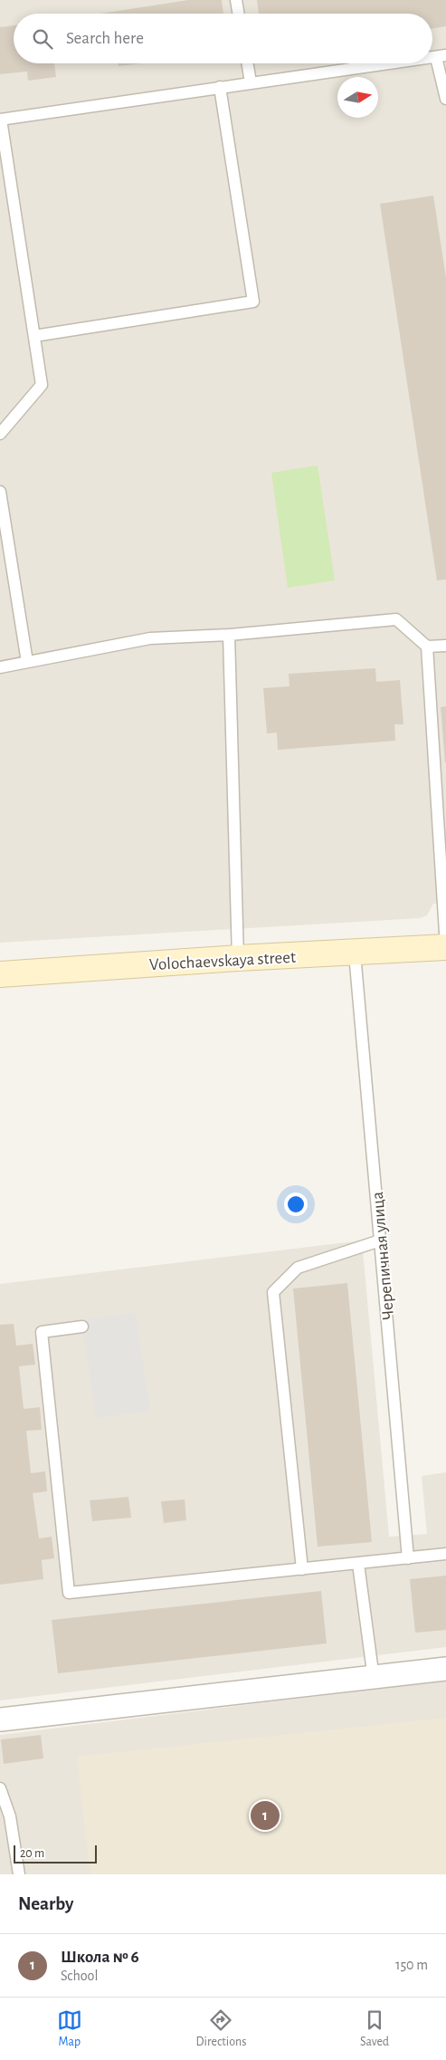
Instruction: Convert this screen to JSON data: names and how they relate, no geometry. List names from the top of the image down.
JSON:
{
  "streets": {
    "street": ["Volochaevskaya street"],
    "lane": ["Черепичная улица"]
  },
  "crossings": [
    ["Volochaevskaya street", "Черепичная улица"]
  ],
  "scale_bar": "20 m",
  "north": "right",
  "page": {
    "search": "Search here",
    "pins": "1",
    "scale": "20 m",
    "heading": "Nearby",
    "list": [
      {
        "mark": "1",
        "name": "Школа № 6",
        "note": "School",
        "value": "150 m"
      }
    ],
    "nav": ["Map", "Directions", "Saved"]
  }
}
